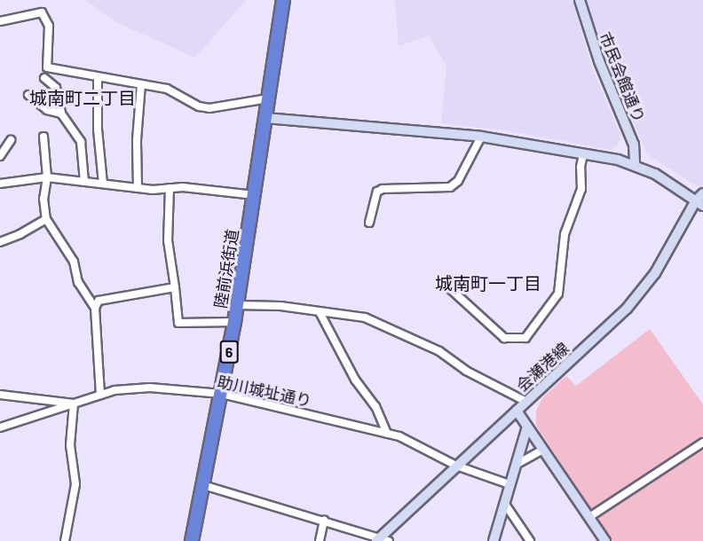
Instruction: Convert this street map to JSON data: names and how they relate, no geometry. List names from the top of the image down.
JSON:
{
  "streets": {
    "highway": ["陸前浜街道", "6"],
    "street": ["市民会館通り", "会瀬港線", "助川城址通り"]
  },
  "crossings": [
    ["陸前浜街道", "助川城址通り"],
    ["会瀬港線", "助川城址通り"]
  ],
  "districts": ["城南町二丁目", "城南町一丁目"]
}
